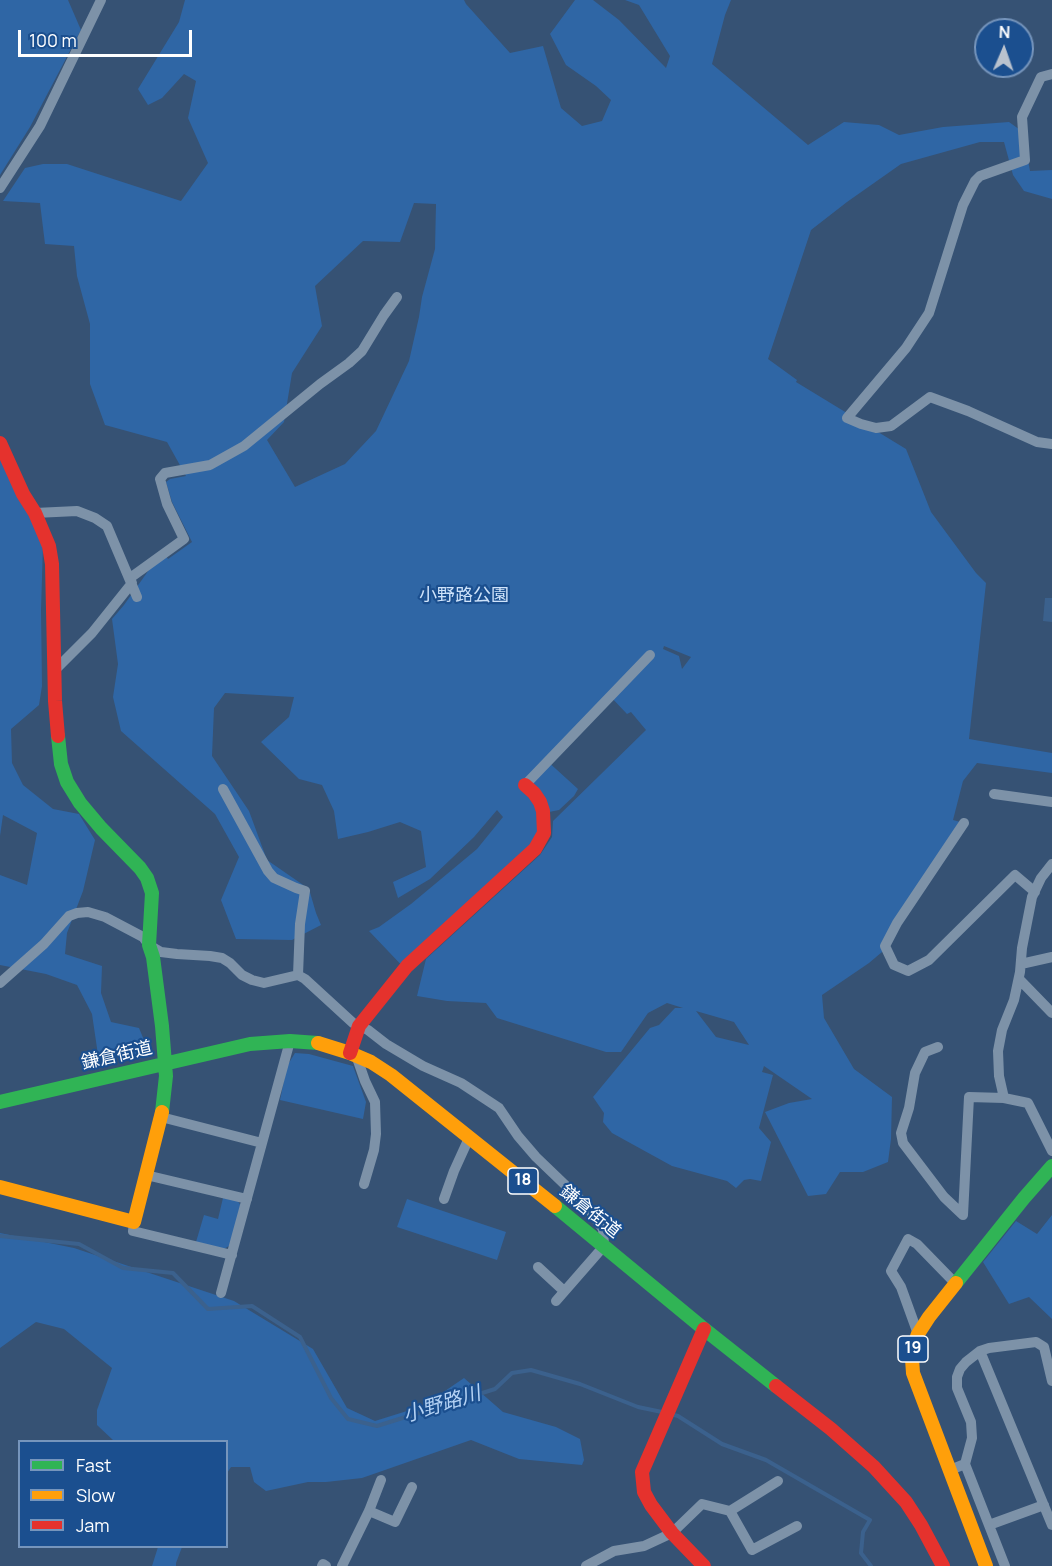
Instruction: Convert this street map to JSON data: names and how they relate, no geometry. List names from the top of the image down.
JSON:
{
  "streets": {
    "main road": ["鎌倉街道", "18", "19"]
  },
  "water": ["小野路川"],
  "parks": ["小野路公園"],
  "legend": ["Fast", "Slow", "Jam"],
  "scale_bar": "100 m",
  "north": "top"
}
